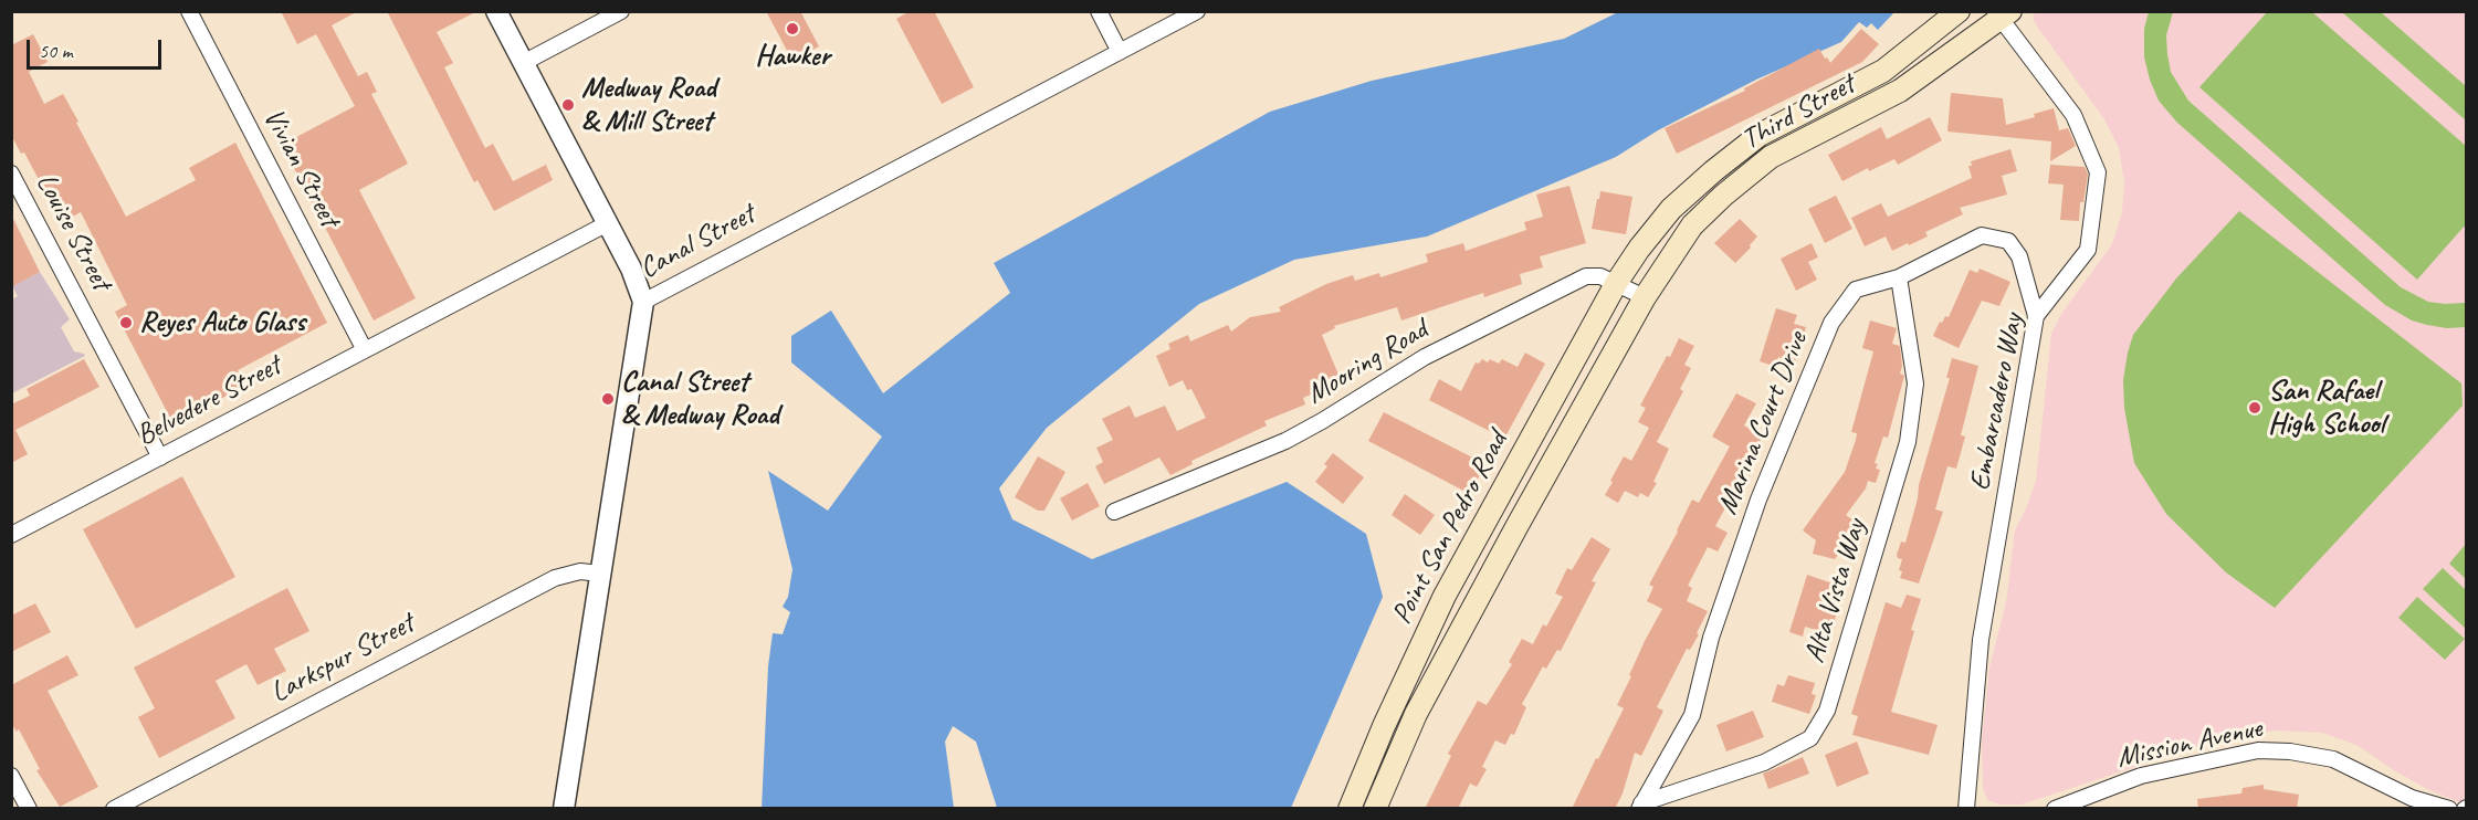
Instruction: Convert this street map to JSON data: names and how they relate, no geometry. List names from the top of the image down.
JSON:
{
  "streets": {
    "main road": ["Third Street", "Point San Pedro Road"],
    "street": [
      "Vivian Street",
      "Louise Street",
      "Canal Street",
      "Mooring Road",
      "Belvedere Street",
      "Embarcadero Way",
      "Marina Court Drive",
      "Alta Vista Way",
      "Larkspur Street",
      "Mission Avenue"
    ]
  },
  "crossings": [
    ["Third Street", "Mooring Road"],
    ["Third Street", "Embarcadero Way"],
    ["Third Street", "Point San Pedro Road"],
    ["Vivian Street", "Belvedere Street"],
    ["Louise Street", "Belvedere Street"],
    ["Canal Street", "Larkspur Street"],
    ["Mooring Road", "Point San Pedro Road"],
    ["Embarcadero Way", "Marina Court Drive"],
    ["Marina Court Drive", "Alta Vista Way"]
  ],
  "places": [
    "Hawker",
    "Medway Road & Mill Street",
    "Reyes Auto Glass",
    "Canal Street & Medway Road",
    "San Rafael High School"
  ],
  "scale_bar": "50 m"
}
